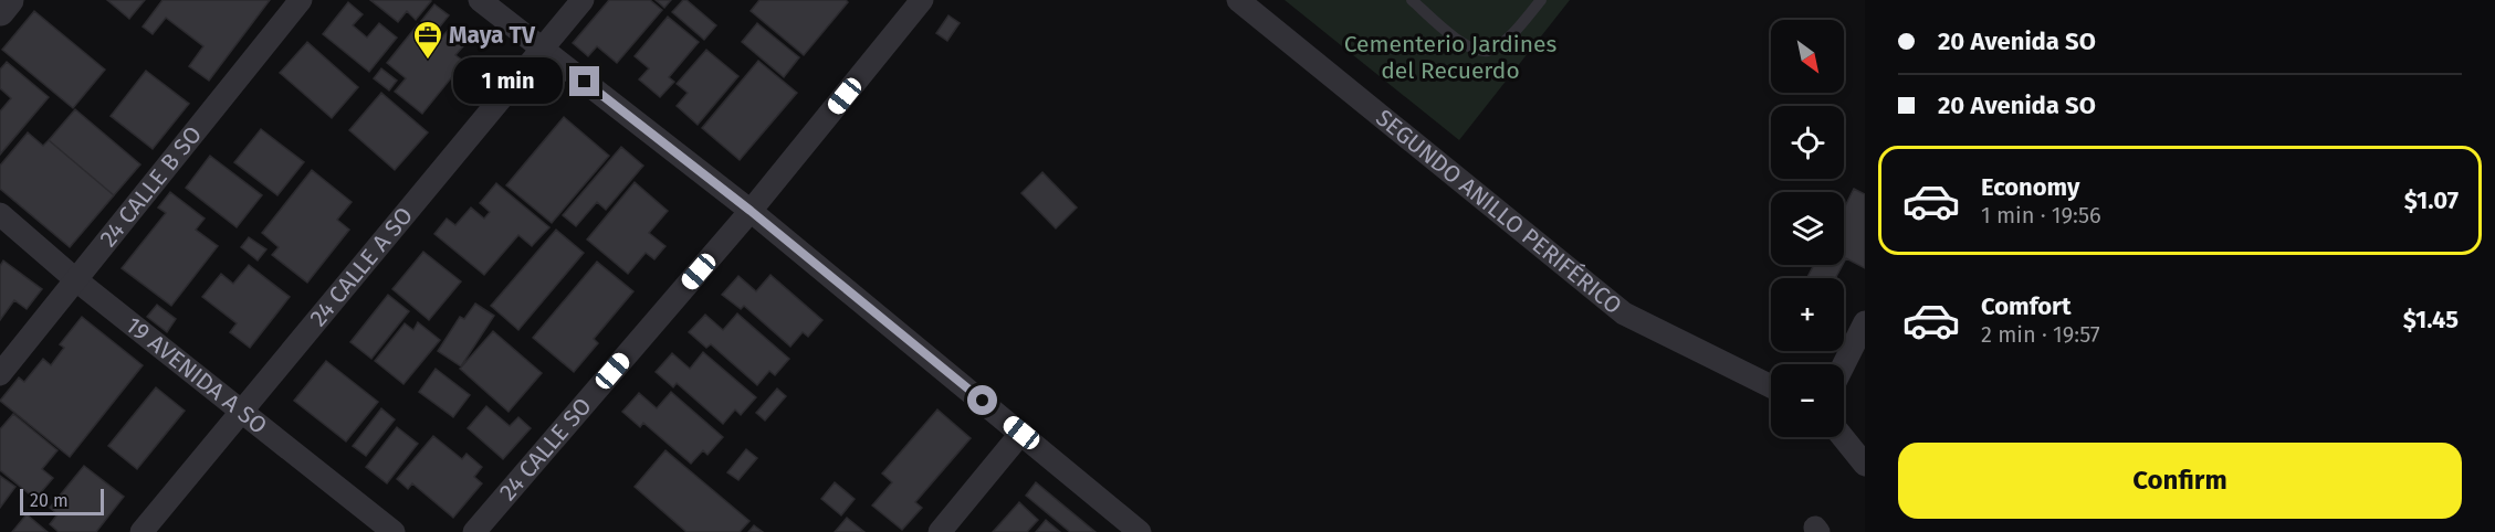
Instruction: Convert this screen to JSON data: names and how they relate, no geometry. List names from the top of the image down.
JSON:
{
  "streets": {
    "street": [
      "24 CALLE B SO",
      "SEGUNDO ANILLO PERIFÉRICO",
      "24 CALLE A SO",
      "19 AVENIDA A SO",
      "24 CALLE SO"
    ]
  },
  "crossings": [
    ["24 CALLE B SO", "19 AVENIDA A SO"],
    ["24 CALLE A SO", "19 AVENIDA A SO"]
  ],
  "parks": ["Cementerio Jardines del Recuerdo"],
  "places": {
    "office": ["Maya TV"]
  },
  "scale_bar": "20 m",
  "north": "bottom right",
  "page": {
    "banner": ["20 Avenida SO", "20 Avenida SO"],
    "map_buttons": ["+", "−"],
    "bubble": "1 min",
    "list": [
      {
        "name": "Economy",
        "note": "1 min · 19:56",
        "value": "$1.07"
      },
      {
        "name": "Comfort",
        "note": "2 min · 19:57",
        "value": "$1.45"
      }
    ],
    "buttons": "Confirm",
    "scale": "20 m"
  }
}
